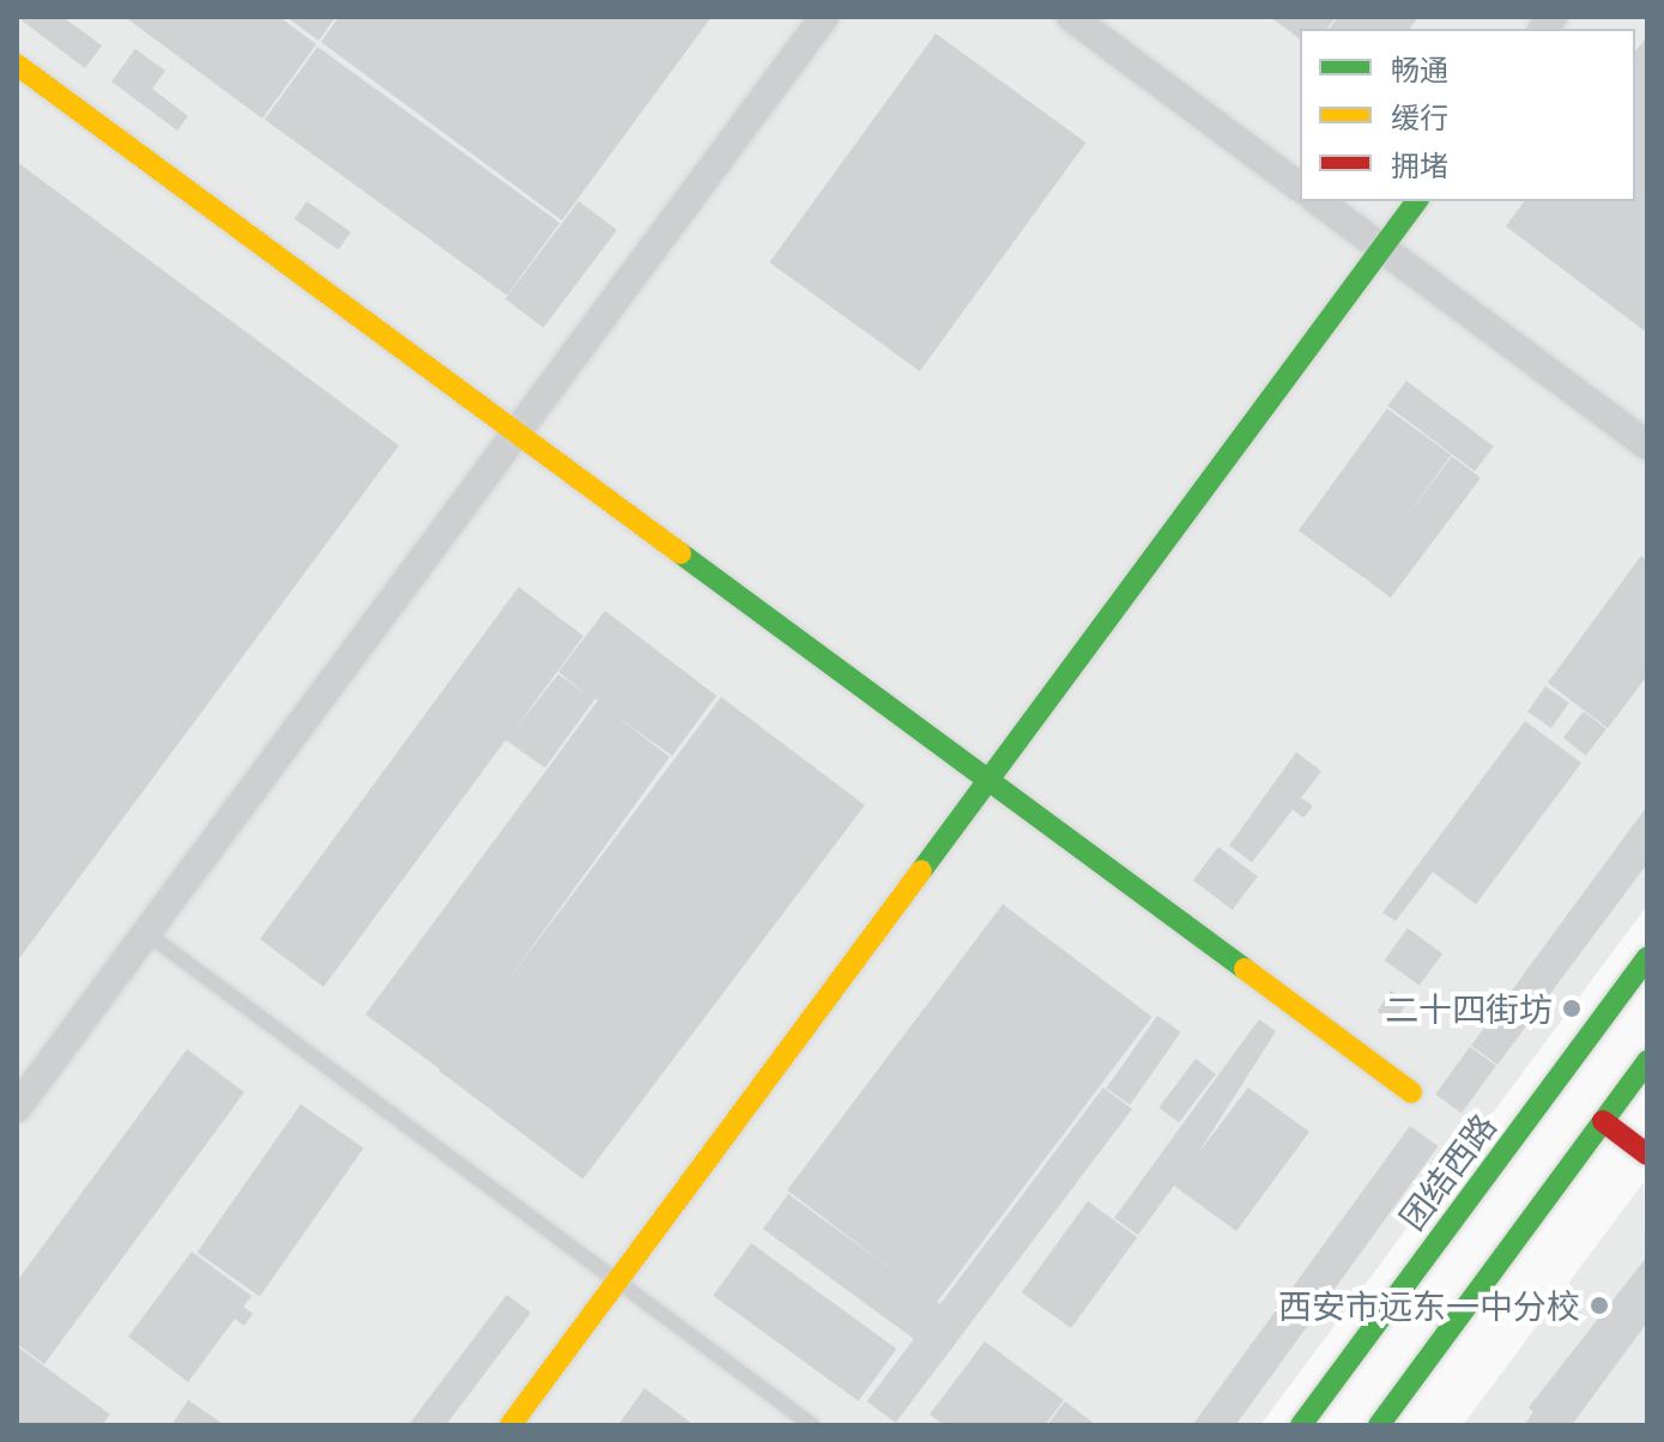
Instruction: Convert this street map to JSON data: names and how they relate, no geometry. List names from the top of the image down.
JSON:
{
  "streets": {
    "street": ["团结西路"]
  },
  "places": ["二十四街坊", "西安市远东一中分校"],
  "legend": ["畅通", "缓行", "拥堵"]
}
